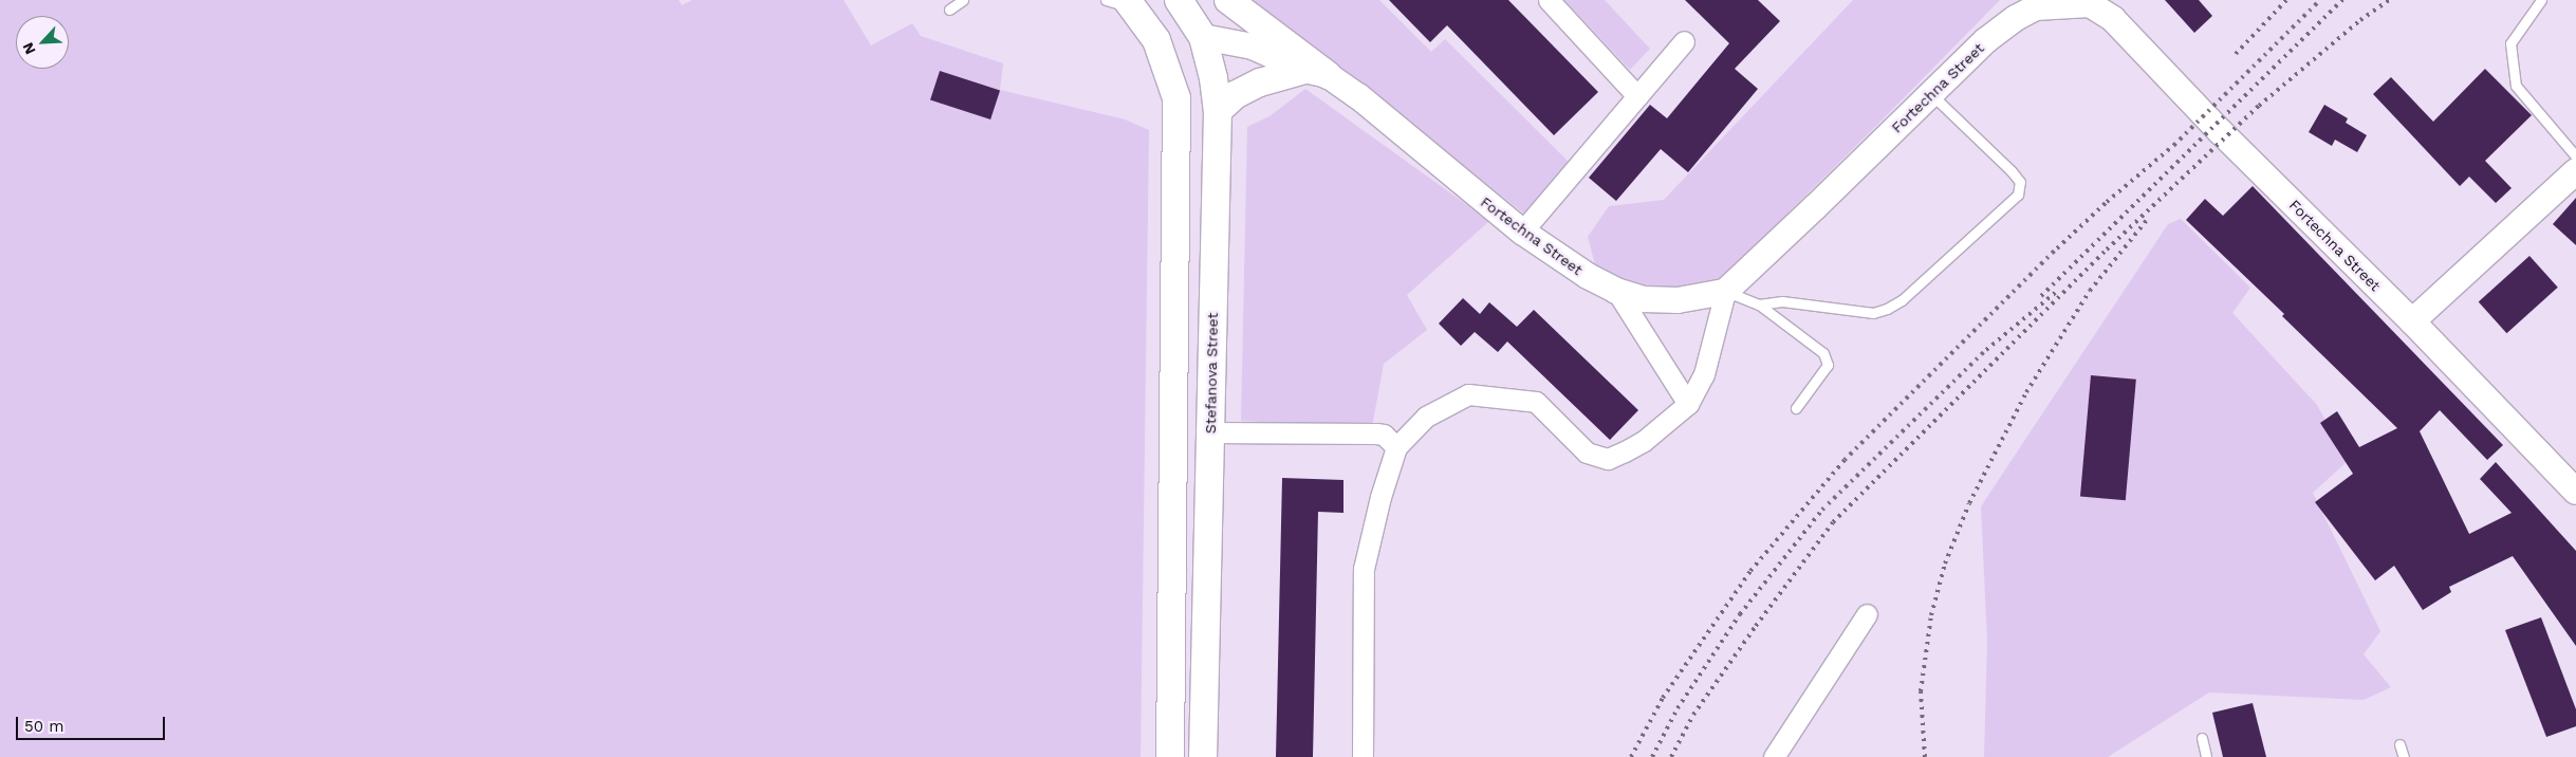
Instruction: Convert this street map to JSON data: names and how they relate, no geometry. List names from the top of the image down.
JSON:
{
  "streets": {
    "main road": ["Stefanova Street"],
    "street": ["Fortechna Street"]
  },
  "crossings": [
    ["Fortechna Street", "Stefanova Street"]
  ],
  "scale_bar": "50 m",
  "north": "bottom left"
}
